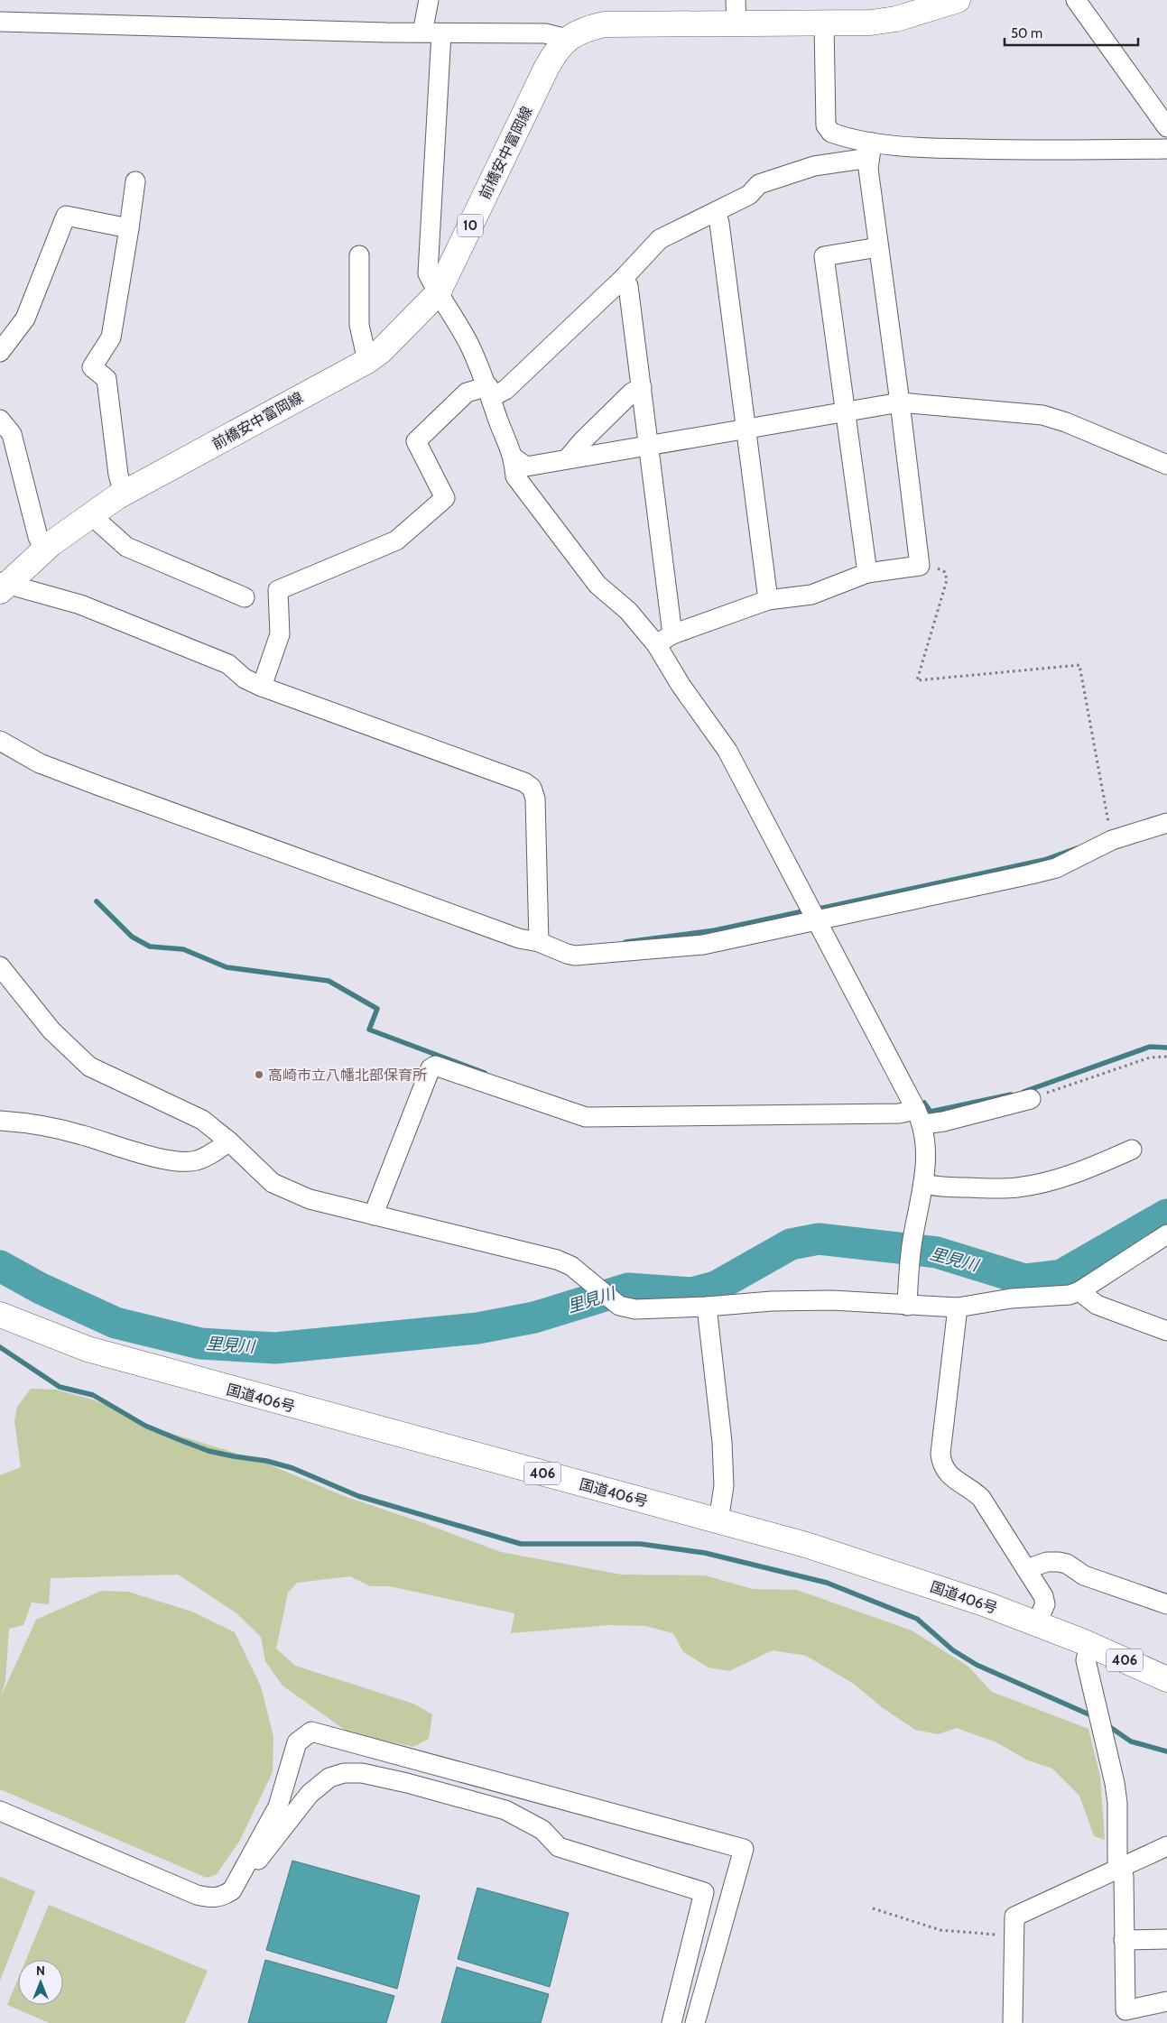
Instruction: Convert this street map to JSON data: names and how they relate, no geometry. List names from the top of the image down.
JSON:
{
  "streets": {
    "main road": [
      "前橋安中富岡線",
      "10",
      "国道406号",
      "406"
    ]
  },
  "water": ["里見川"],
  "places": ["高崎市立八幡北部保育所"],
  "scale_bar": "50 m",
  "north": "top"
}
